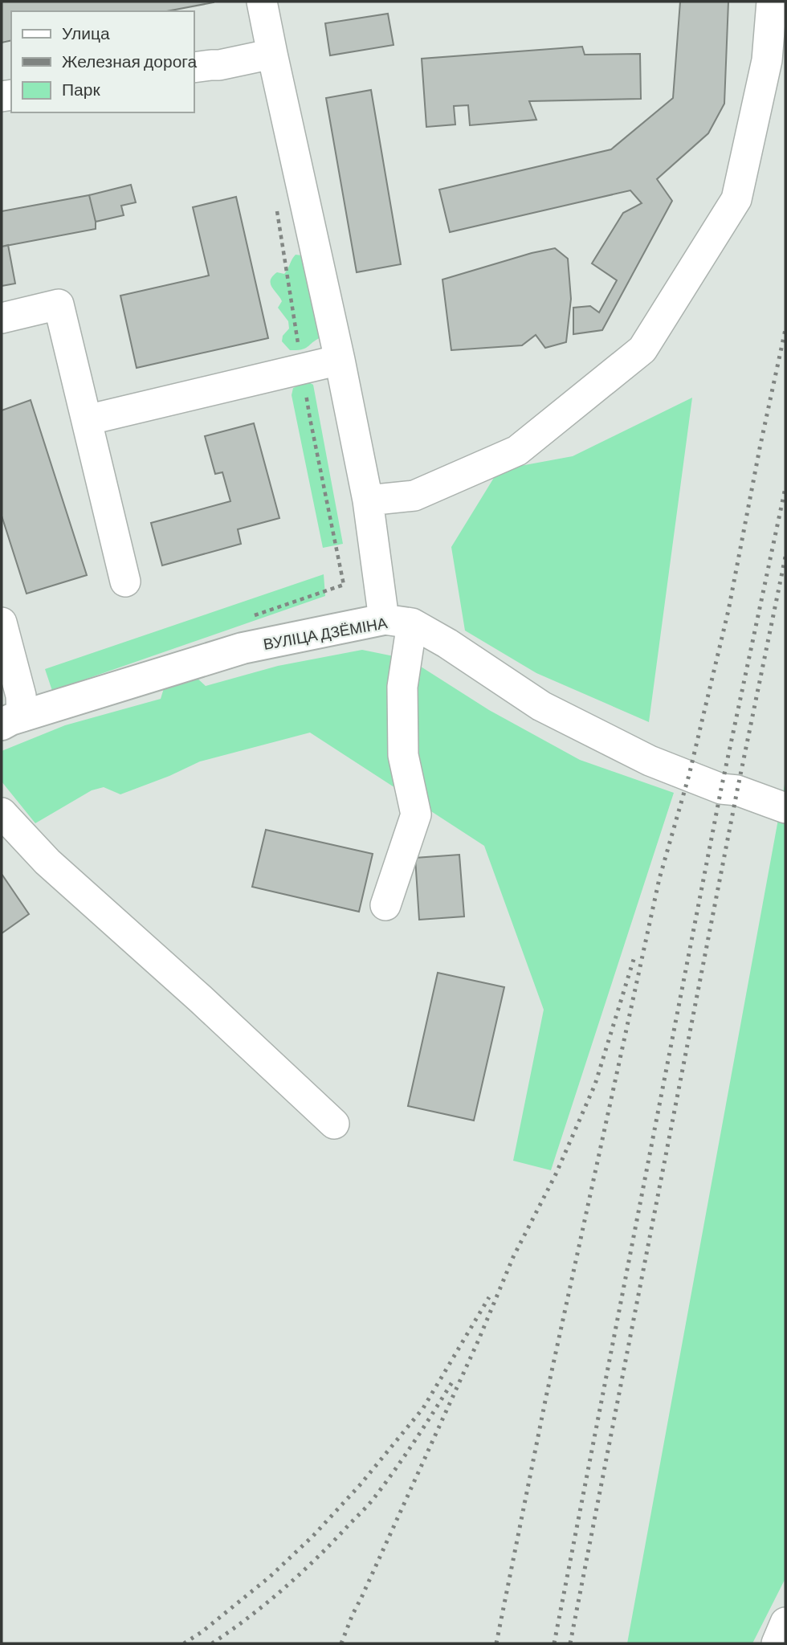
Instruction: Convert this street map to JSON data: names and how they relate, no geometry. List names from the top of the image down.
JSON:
{
  "streets": {
    "main road": ["ВУЛІЦА ДЗЁМІНА"]
  },
  "legend": ["Улица", "Железная дорога", "Парк"]
}
